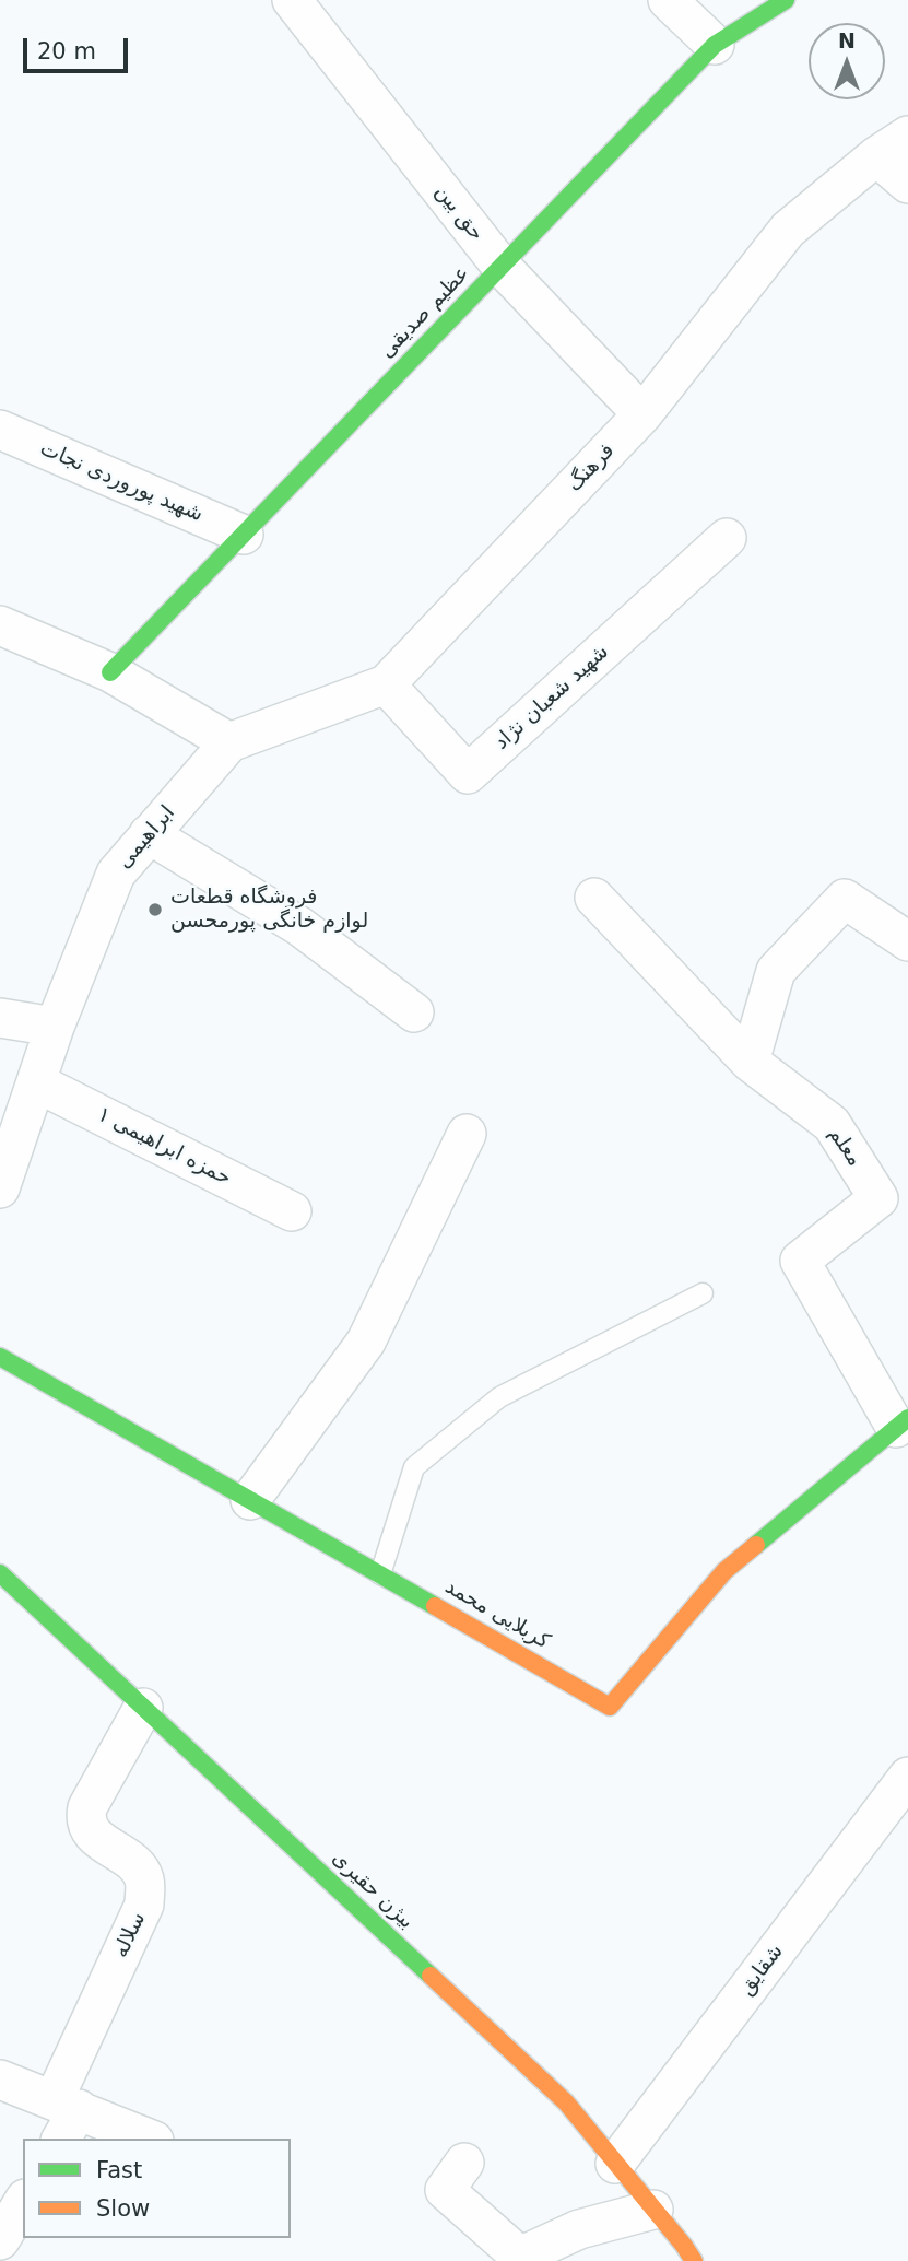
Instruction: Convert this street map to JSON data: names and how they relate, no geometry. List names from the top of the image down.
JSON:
{
  "streets": {
    "street": [
      "حق بین",
      "عظیم صدیقی",
      "فرهنگ",
      "شهید پوروردی نجات",
      "شهید شعبان نژاد",
      "ابراهیمی",
      "حمزه ابراهیمی ۱",
      "معلم",
      "کربلایی محمد",
      "بیژن حقیری",
      "سلاله",
      "شقایق"
    ]
  },
  "crossings": [
    ["حق بین", "عظیم صدیقی"],
    ["حق بین", "فرهنگ"],
    ["عظیم صدیقی", "شهید پوروردی نجات"],
    ["فرهنگ", "شهید شعبان نژاد"],
    ["فرهنگ", "ابراهیمی"],
    ["ابراهیمی", "حمزه ابراهیمی ۱"],
    ["معلم", "کربلایی محمد"],
    ["بیژن حقیری", "سلاله"],
    ["بیژن حقیری", "شقایق"]
  ],
  "places": ["فروشگاه قطعات لوازم خانگی پورمحسن"],
  "legend": ["Fast", "Slow"],
  "scale_bar": "20 m",
  "north": "top"
}
